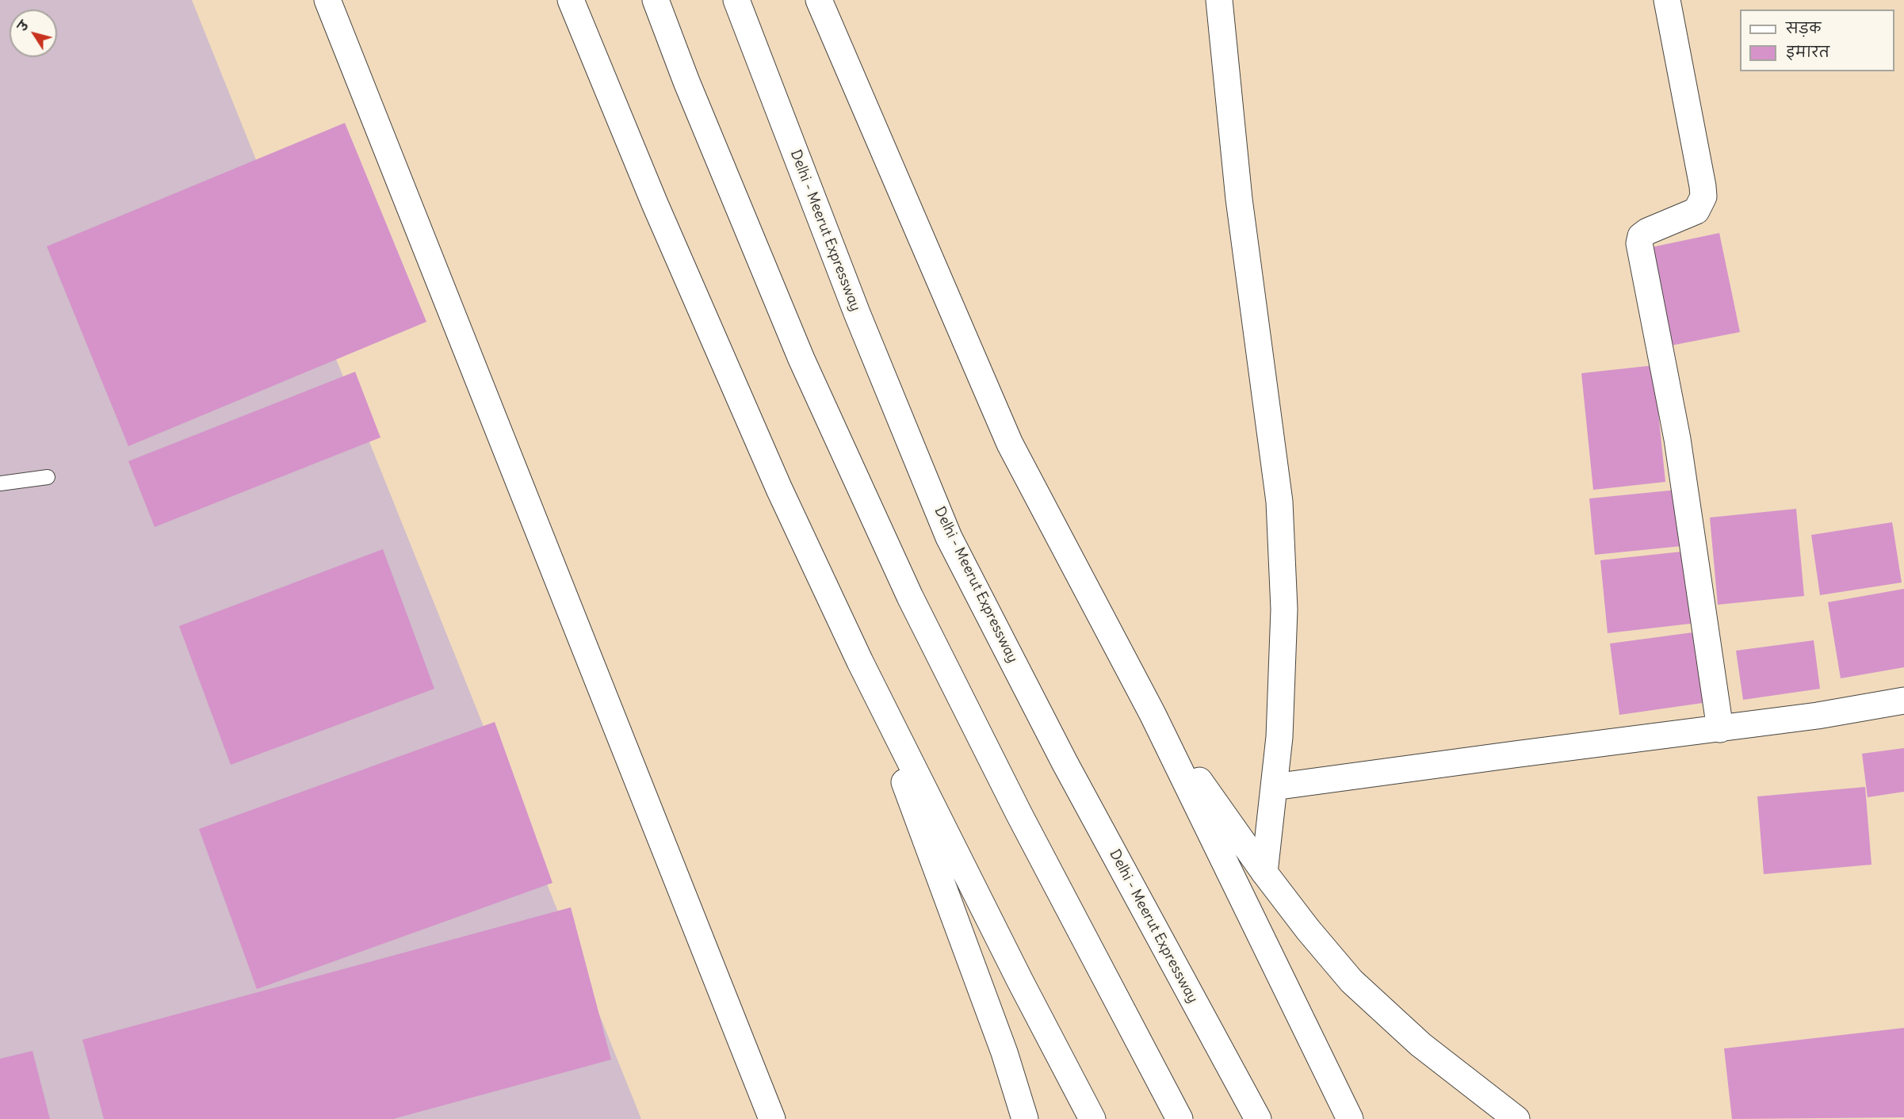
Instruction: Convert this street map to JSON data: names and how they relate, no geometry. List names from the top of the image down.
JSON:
{
  "streets": {
    "main road": ["Delhi - Meerut Expressway"]
  },
  "legend": ["सड़क", "इमारत"],
  "north": "top left"
}
